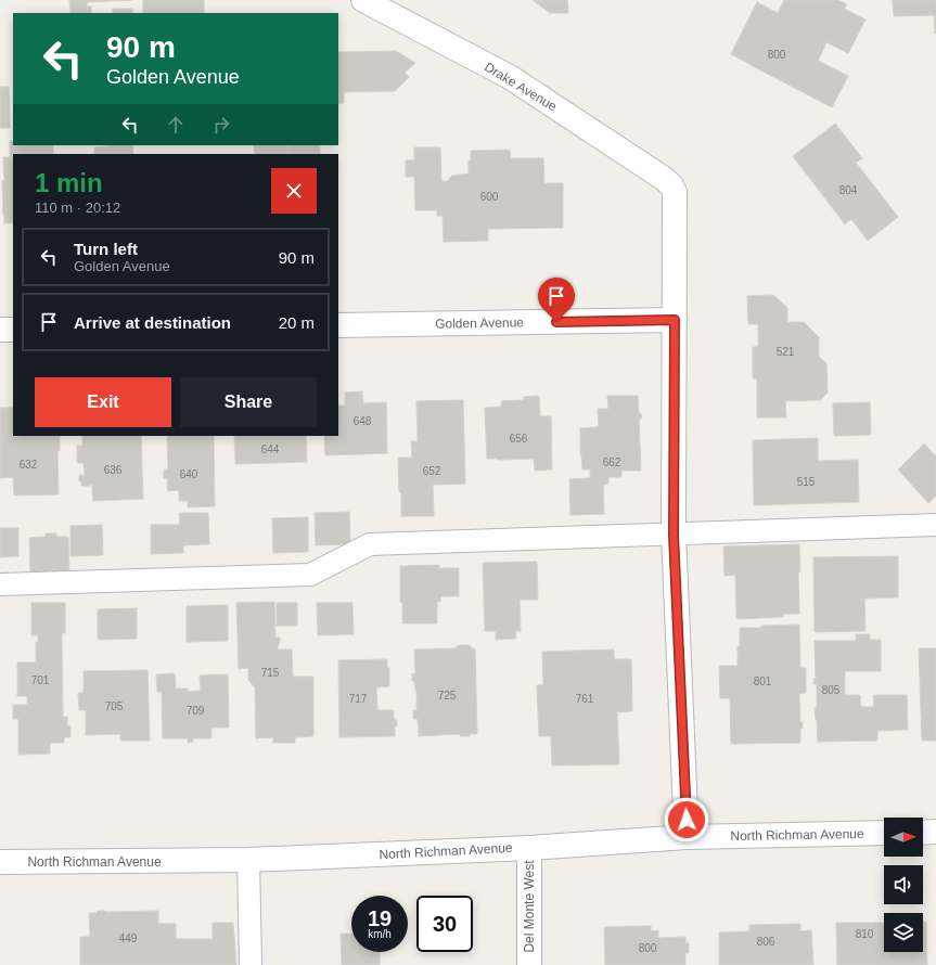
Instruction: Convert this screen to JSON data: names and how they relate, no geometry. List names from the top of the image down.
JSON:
{
  "streets": {
    "street": [
      "Drake Avenue",
      "Golden Avenue",
      "North Richman Avenue",
      "Del Monte West"
    ]
  },
  "crossings": [
    ["Drake Avenue", "Golden Avenue"],
    ["North Richman Avenue", "Del Monte West"]
  ],
  "house_numbers": [
    "800",
    "804",
    "600",
    "521",
    "648",
    "656",
    "644",
    "662",
    "632",
    "636",
    "652",
    "640",
    "515",
    "715",
    "701",
    "801",
    "805",
    "725",
    "717",
    "761",
    "705",
    "709",
    "810",
    "449",
    "806",
    "800"
  ],
  "north": "right",
  "page": {
    "turn": ["90 m", "Golden Avenue"],
    "heading": ["1 min", "110 m · 20:12"],
    "list": [
      {
        "name": "Turn left",
        "note": "Golden Avenue",
        "value": "90 m"
      },
      {
        "name": "Arrive at destination",
        "value": "20 m"
      }
    ],
    "buttons": ["Exit", "Share"],
    "speed": "19 km/h",
    "limit": "30"
  }
}
